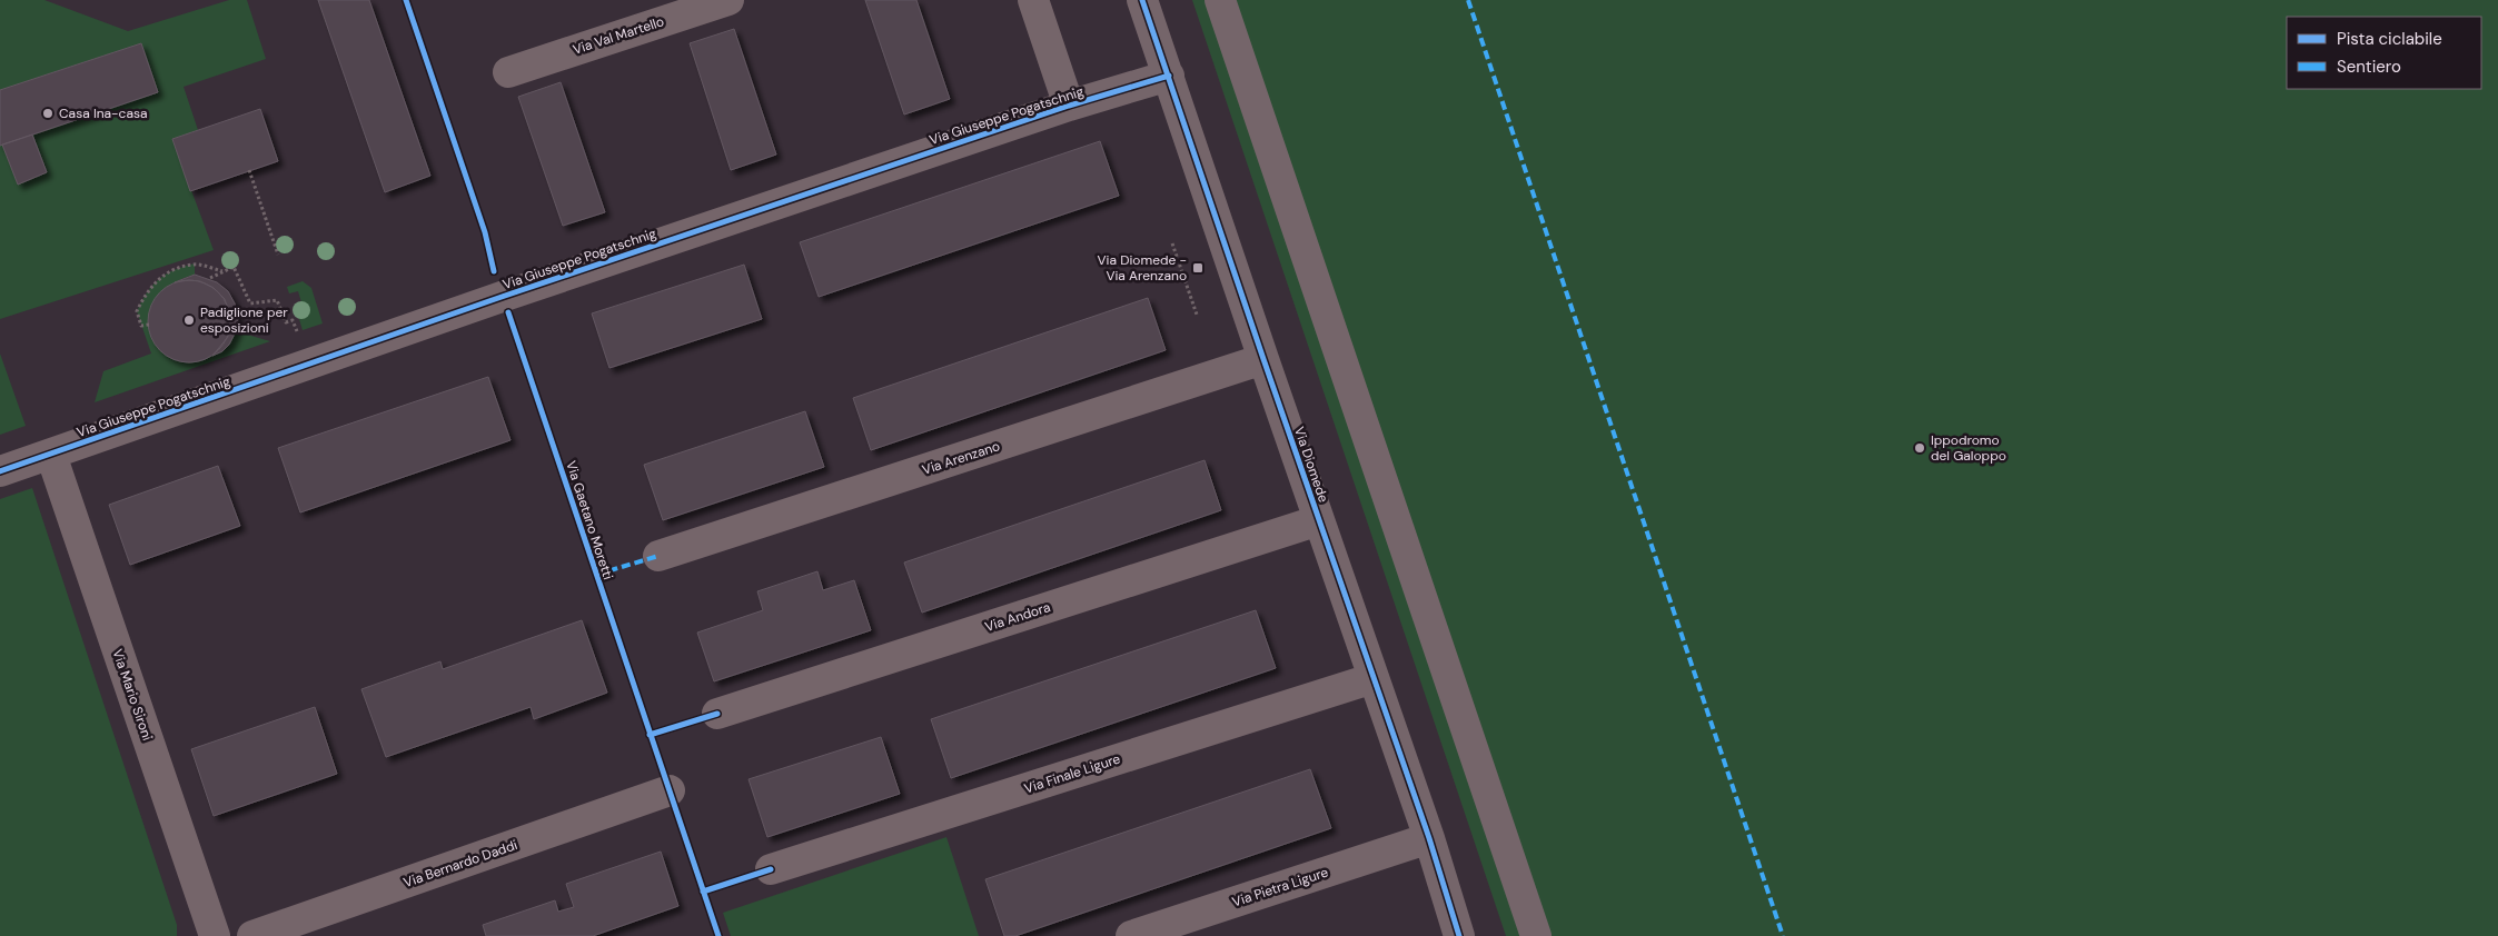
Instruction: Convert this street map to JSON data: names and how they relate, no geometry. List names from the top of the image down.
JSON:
{
  "streets": {
    "street": [
      "Via Val Martello",
      "Via Giuseppe Pogatschnig",
      "Via Arenzano",
      "Via Diomede",
      "Via Andora",
      "Via Mario Sironi",
      "Via Finale Ligure",
      "Via Bernardo Daddi",
      "Via Pietra Ligure"
    ],
    "cycle path": ["Via Gaetano Moretti"]
  },
  "crossings": [
    ["Via Giuseppe Pogatschnig", "Via Diomede"],
    ["Via Giuseppe Pogatschnig", "Via Mario Sironi"],
    ["Via Arenzano", "Via Diomede"],
    ["Via Diomede", "Via Andora"],
    ["Via Diomede", "Via Finale Ligure"],
    ["Via Diomede", "Via Pietra Ligure"]
  ],
  "places": {
    "other": ["Casa Ina-casa", "Padiglione per esposizioni", "Ippodromo del Galoppo"],
    "transit": ["Via Diomede - Via Arenzano"]
  },
  "legend": ["Pista ciclabile", "Sentiero"]
}
